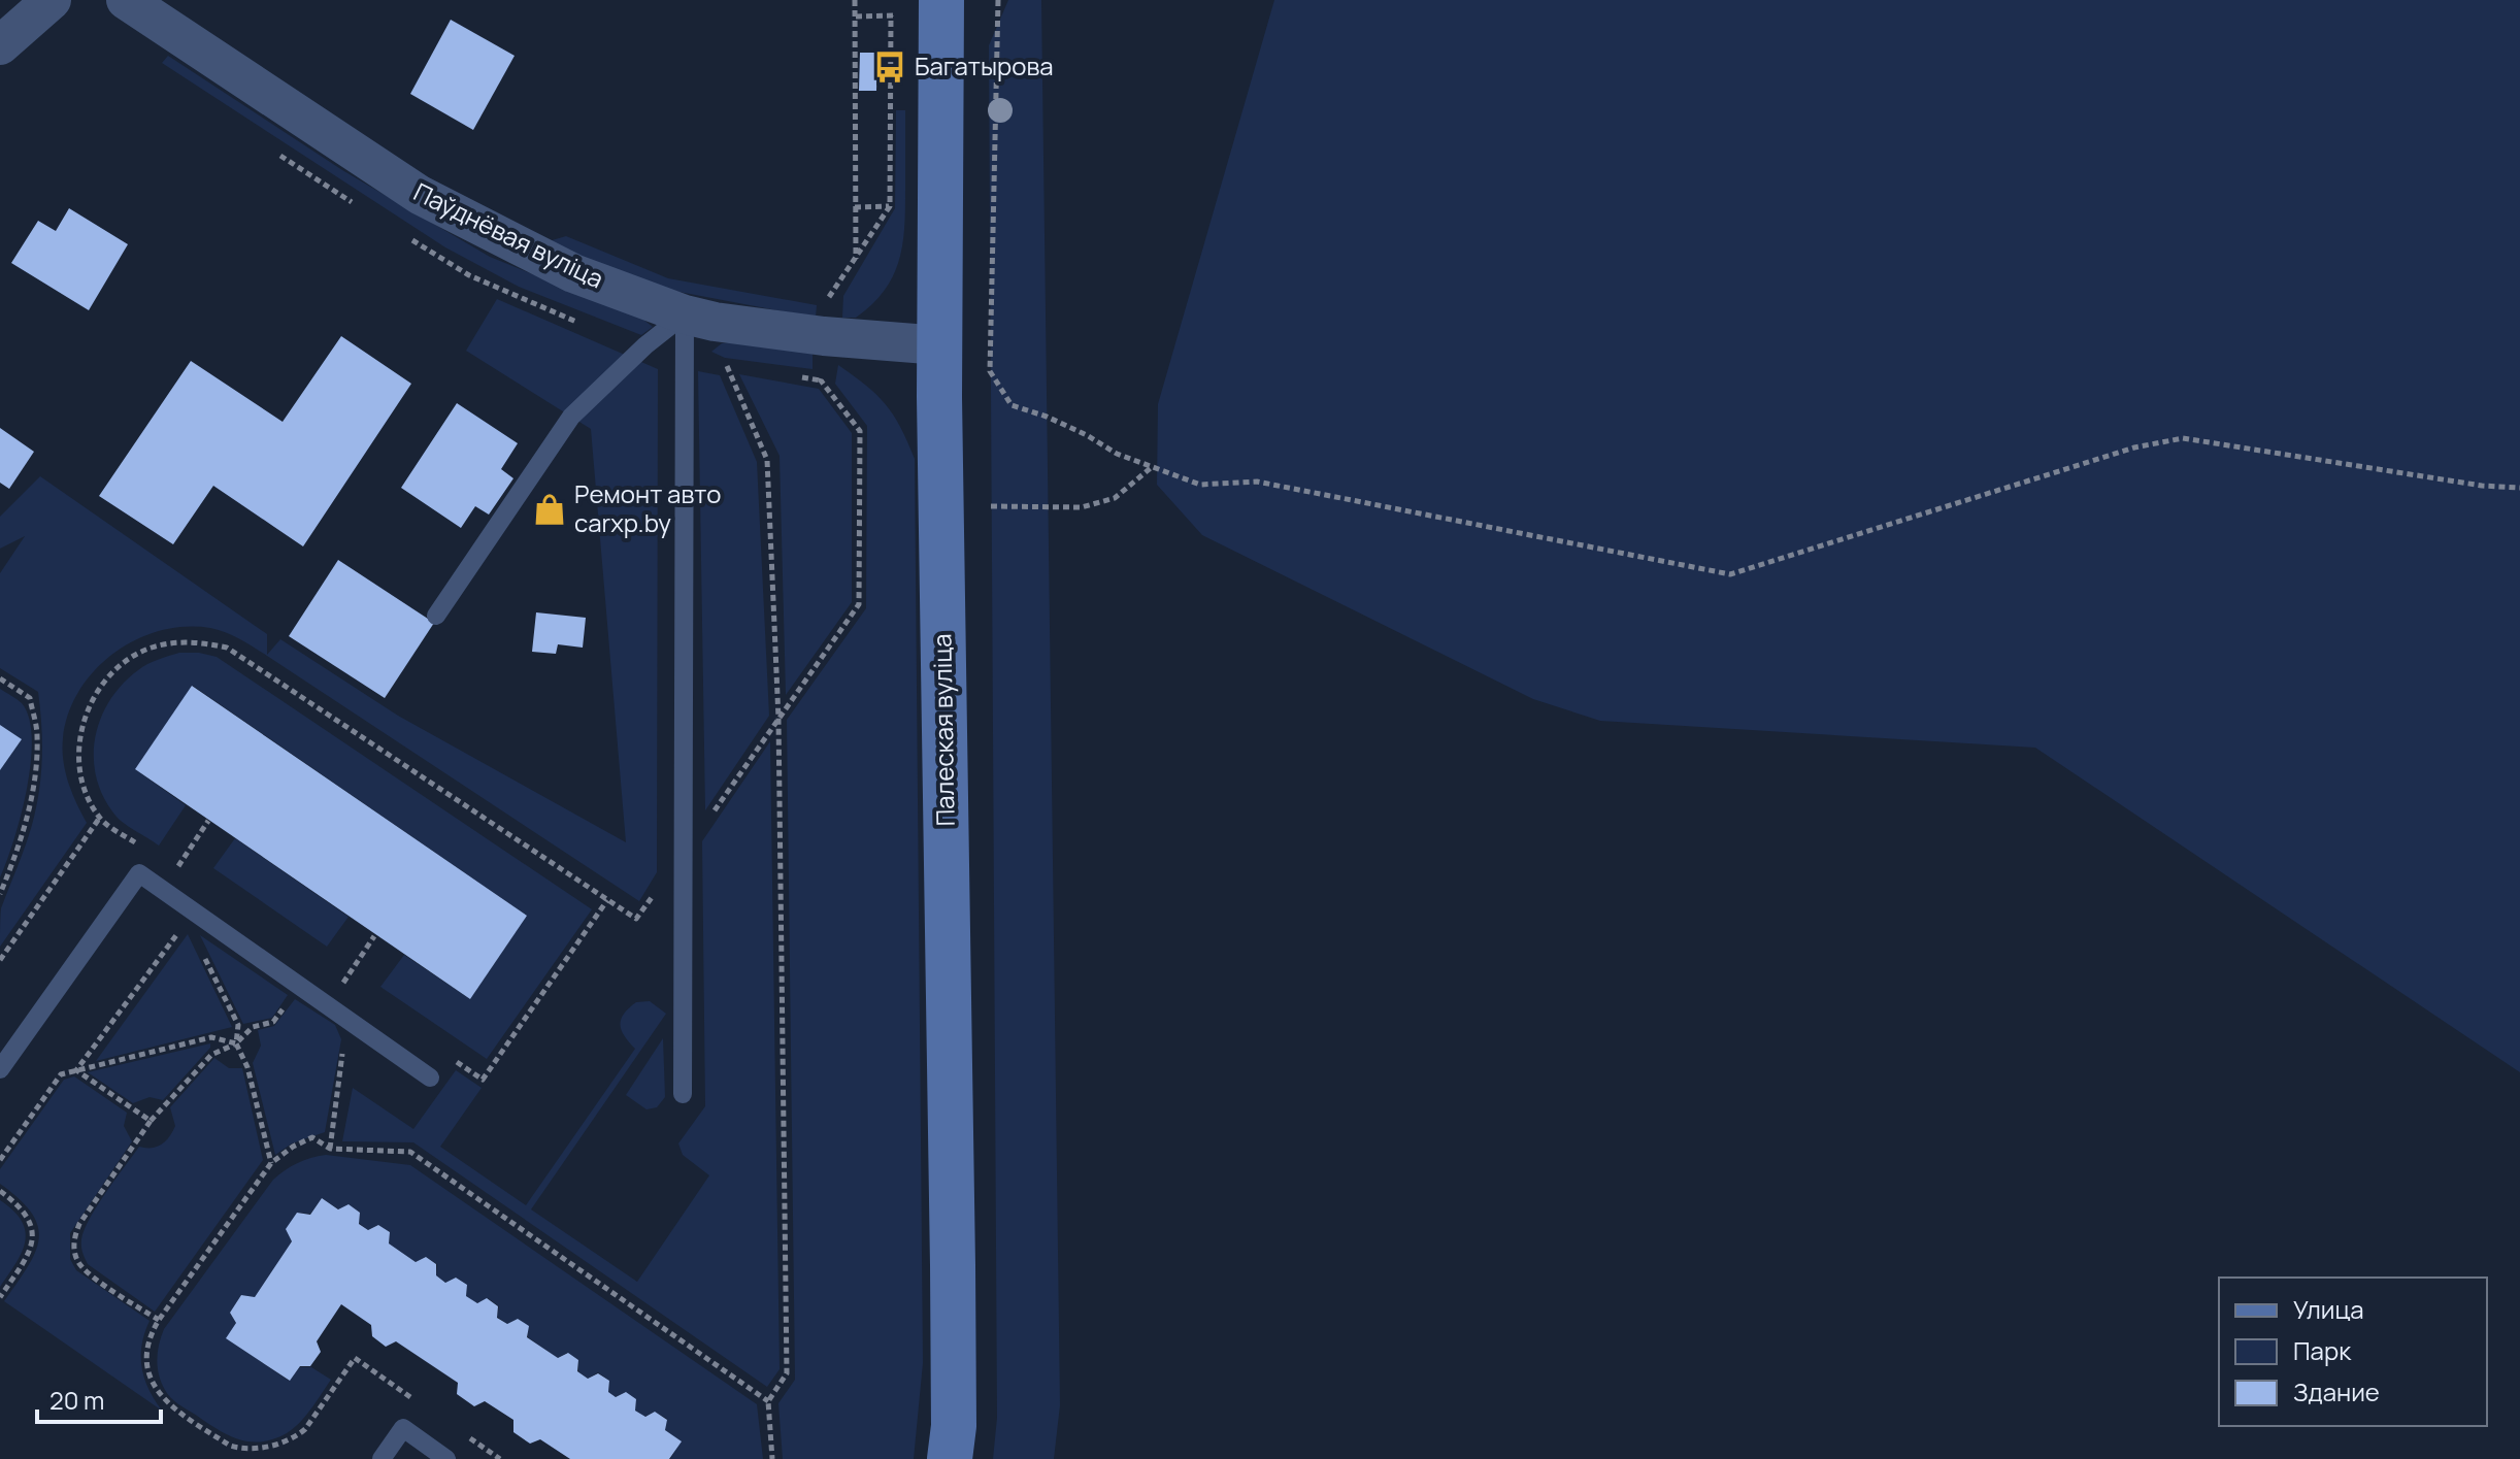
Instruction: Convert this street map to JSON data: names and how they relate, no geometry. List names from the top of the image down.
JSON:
{
  "streets": {
    "main road": ["Палеская вуліца"],
    "street": ["Паўднёвая вуліца"]
  },
  "crossings": [
    ["Паўднёвая вуліца", "Палеская вуліца"]
  ],
  "places": {
    "bus stop": ["Багатырова"],
    "shop": ["Ремонт авто carxp.by"]
  },
  "legend": ["Улица", "Парк", "Здание"],
  "scale_bar": "20 m"
}
